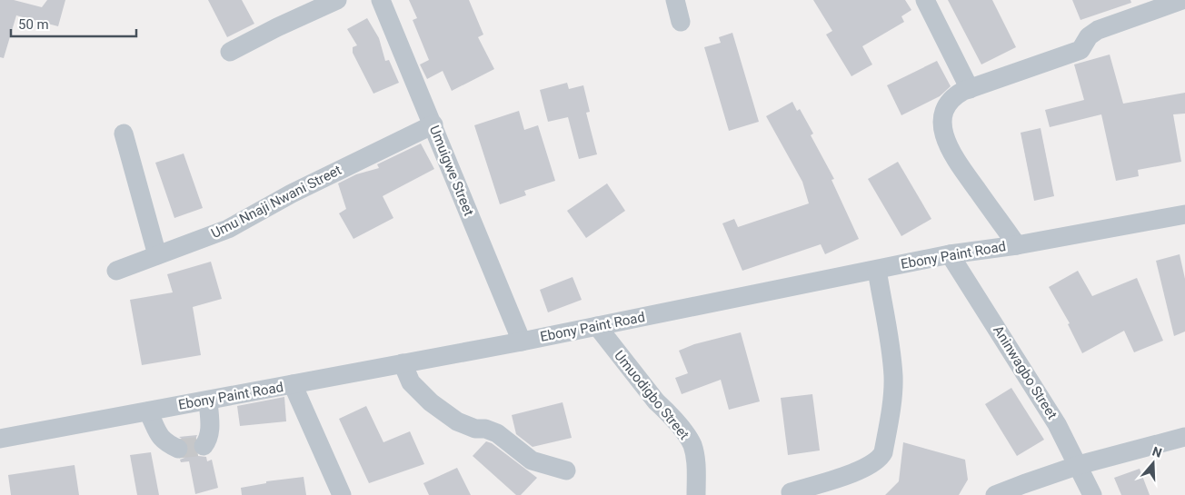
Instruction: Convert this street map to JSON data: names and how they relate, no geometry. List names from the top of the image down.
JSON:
{
  "streets": {
    "street": [
      "Umuigwe Street",
      "Umu Nnaji Nwani Street",
      "Ebony Paint Road",
      "Aninwagbo Street",
      "Umuodigbo Street"
    ]
  },
  "crossings": [
    ["Umuigwe Street", "Umu Nnaji Nwani Street"],
    ["Umuigwe Street", "Ebony Paint Road"],
    ["Ebony Paint Road", "Aninwagbo Street"],
    ["Ebony Paint Road", "Umuodigbo Street"]
  ],
  "scale_bar": "50 m",
  "north": "top"
}
